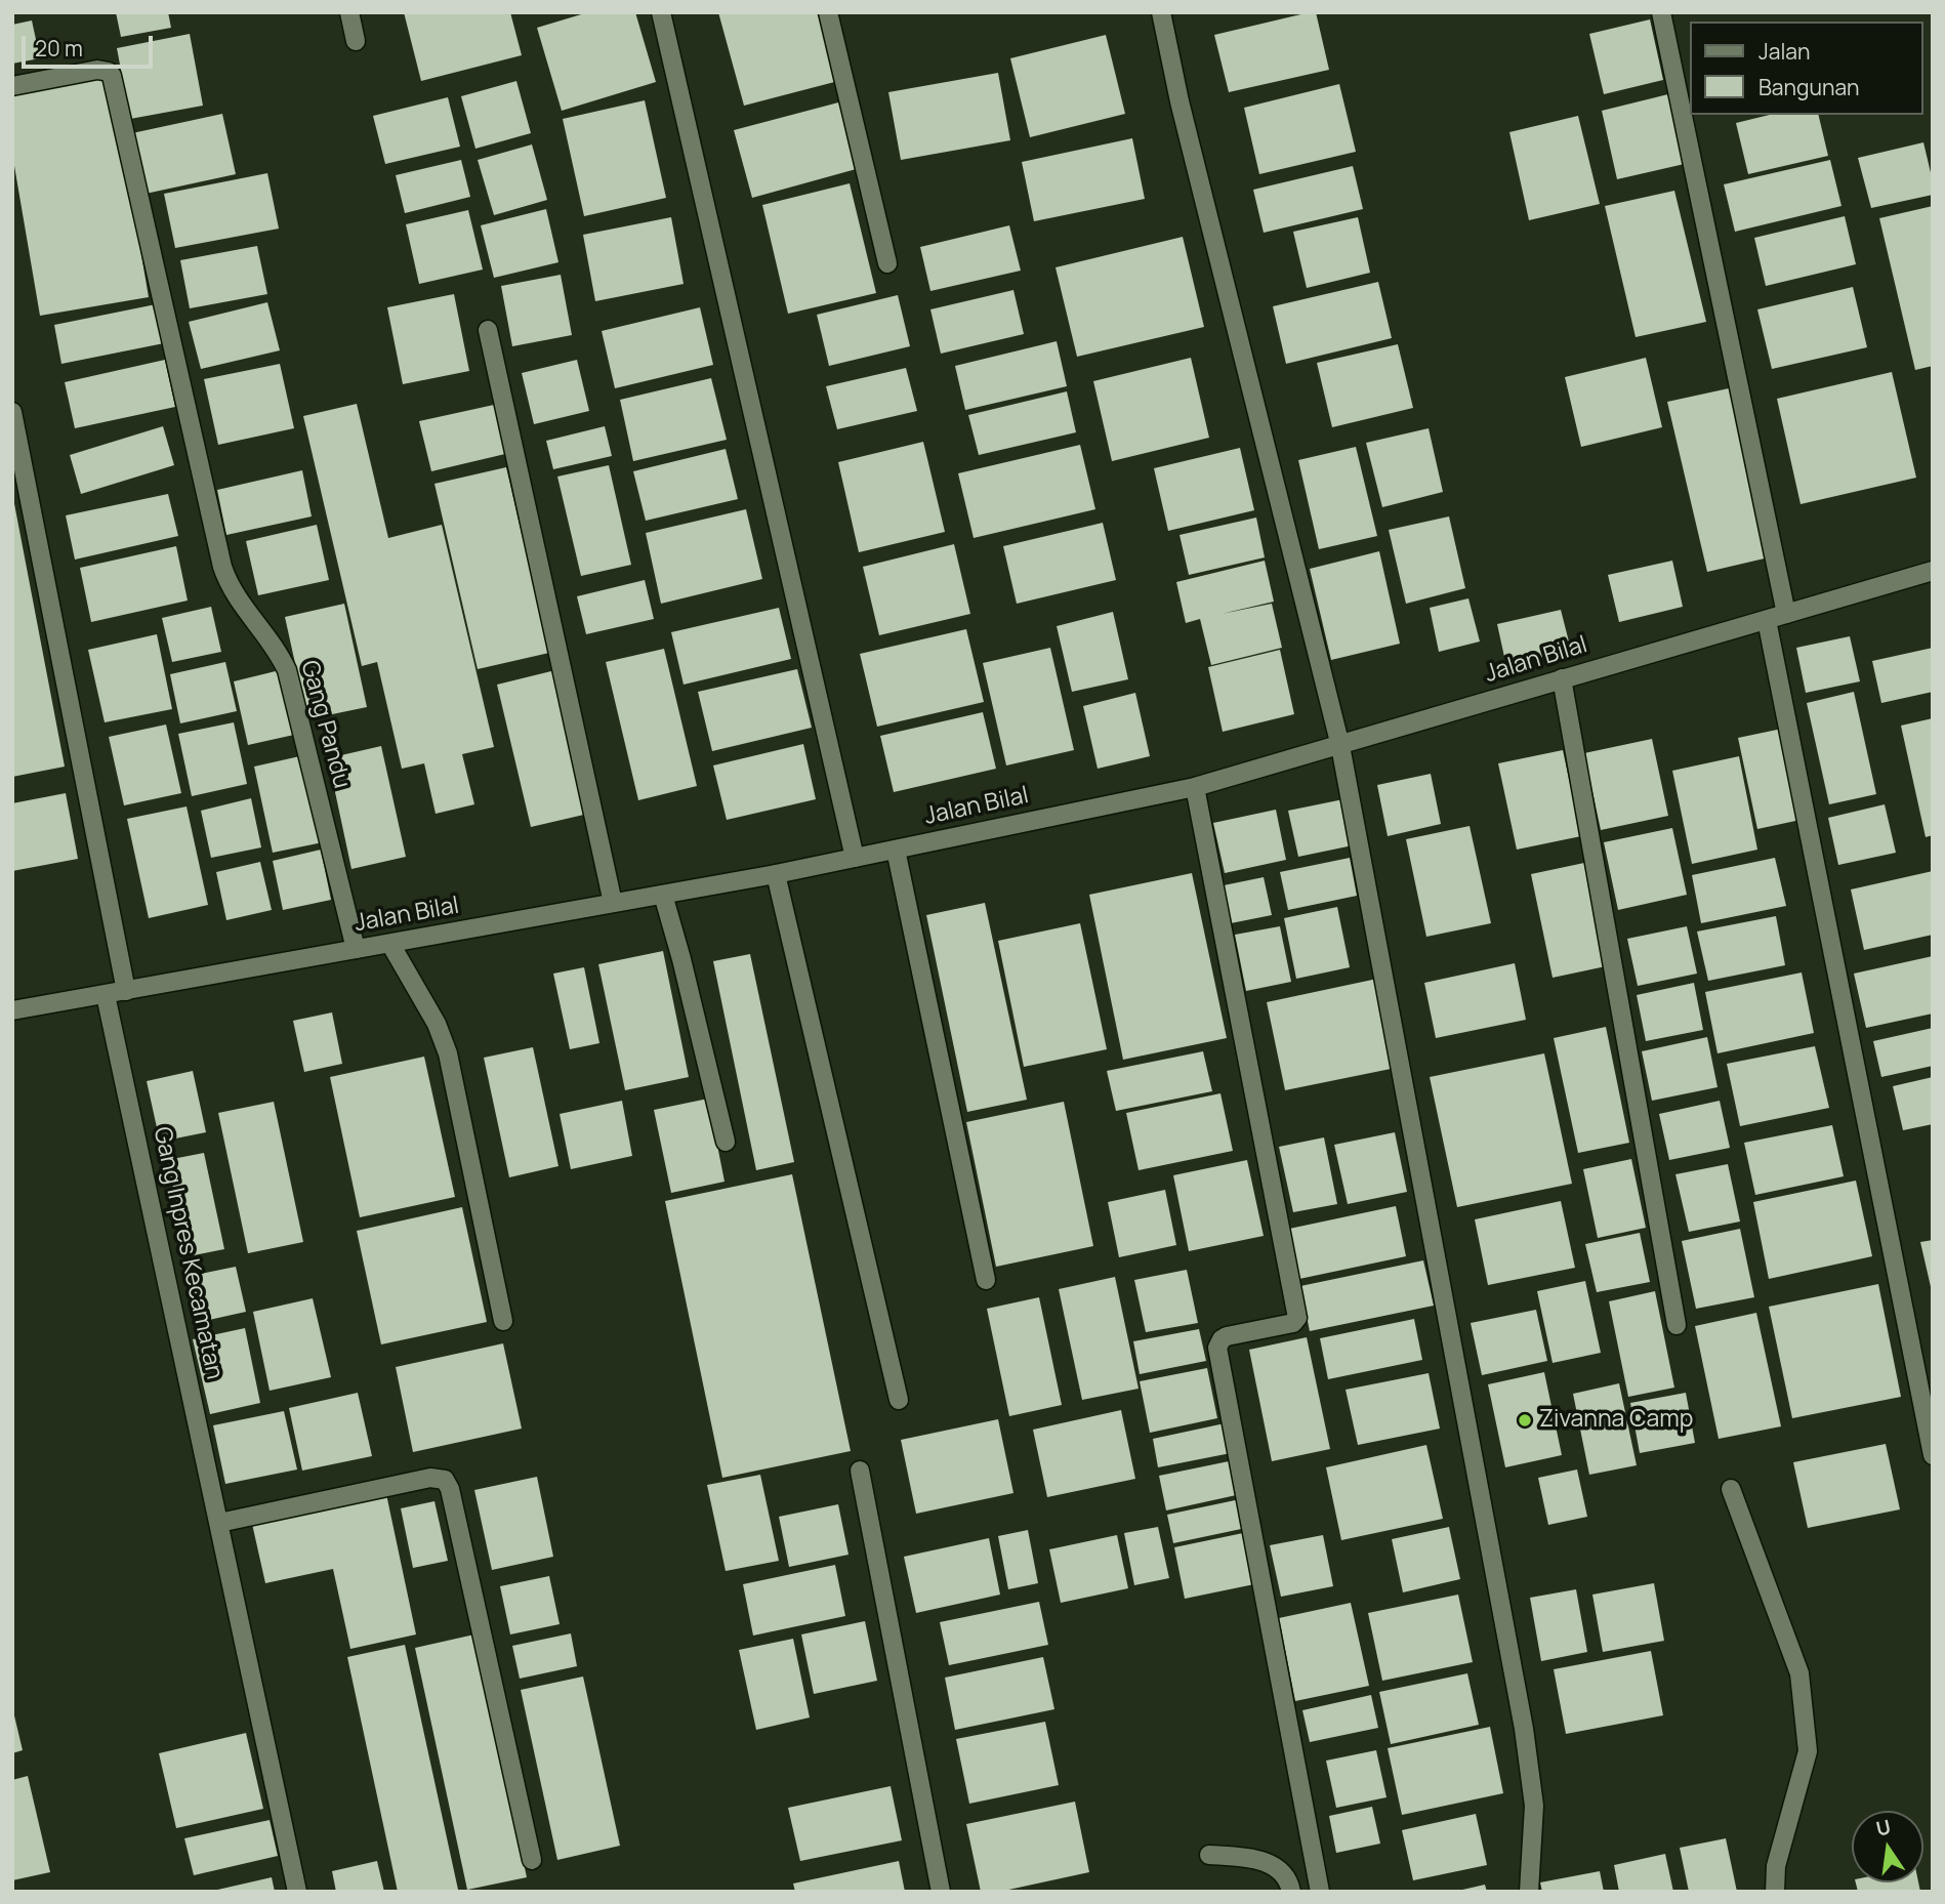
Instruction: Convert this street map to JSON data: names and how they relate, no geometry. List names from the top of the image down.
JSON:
{
  "streets": {
    "street": ["Jalan Bilal", "Gang Pandu", "Gang Inpres Kecamatan"]
  },
  "crossings": [
    ["Jalan Bilal", "Gang Pandu"],
    ["Jalan Bilal", "Gang Inpres Kecamatan"]
  ],
  "places": ["Zivanna Camp"],
  "legend": ["Jalan", "Bangunan"],
  "scale_bar": "20 m",
  "north": "top"
}
